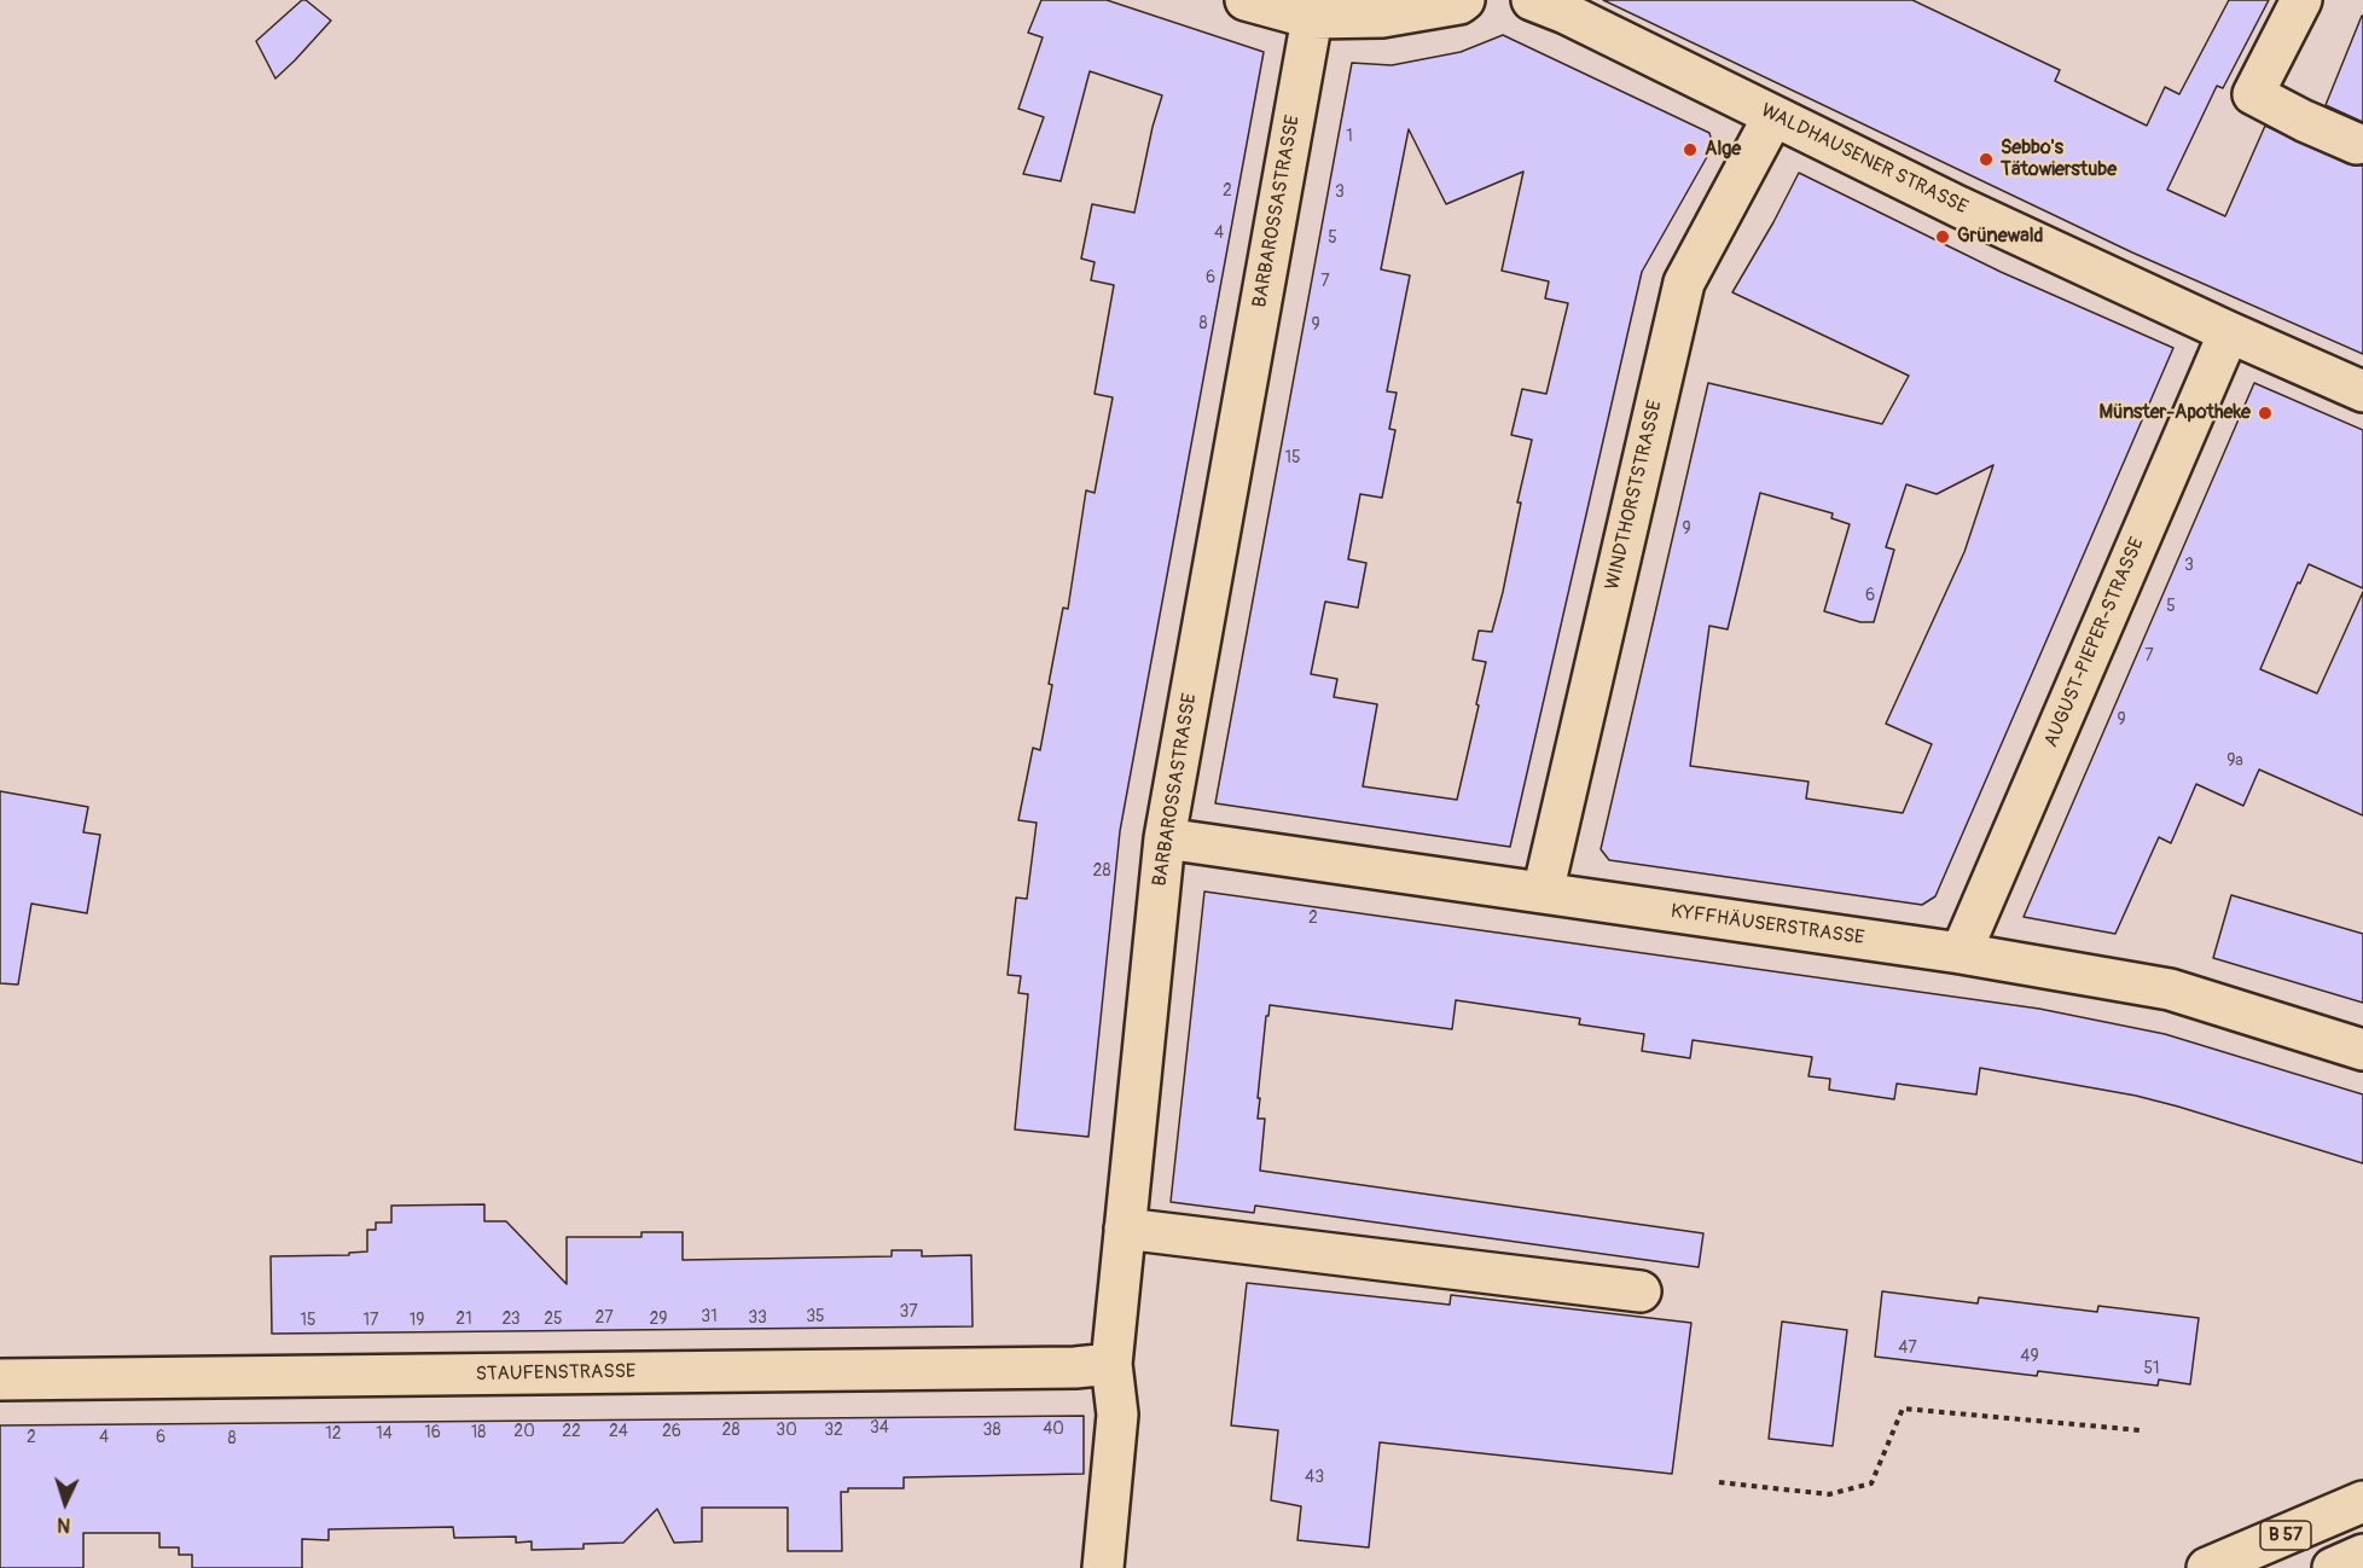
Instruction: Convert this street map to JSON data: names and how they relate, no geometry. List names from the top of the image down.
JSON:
{
  "streets": {
    "street": [
      "WALDHAUSENER STRASSE",
      "BARBAROSSASTRASSE",
      "WINDTHORSTSTRASSE",
      "AUGUST-PIEPER-STRASSE",
      "KYFFHÄUSERSTRASSE",
      "STAUFENSTRASSE",
      "B 57"
    ]
  },
  "crossings": [
    ["WALDHAUSENER STRASSE", "WINDTHORSTSTRASSE"],
    ["WALDHAUSENER STRASSE", "AUGUST-PIEPER-STRASSE"],
    ["BARBAROSSASTRASSE", "KYFFHÄUSERSTRASSE"],
    ["BARBAROSSASTRASSE", "STAUFENSTRASSE"],
    ["WINDTHORSTSTRASSE", "KYFFHÄUSERSTRASSE"],
    ["AUGUST-PIEPER-STRASSE", "KYFFHÄUSERSTRASSE"]
  ],
  "places": [
    "Alge",
    "Sebbo's Tätowierstube",
    "Grünewald",
    "Münster-Apotheke"
  ],
  "house_numbers": [
    "1",
    "2",
    "3",
    "4",
    "5",
    "6",
    "7",
    "8",
    "9",
    "15",
    "9",
    "3",
    "6",
    "5",
    "7",
    "9",
    "9a",
    "28",
    "2",
    "37",
    "31",
    "35",
    "27",
    "33",
    "21",
    "23",
    "25",
    "29",
    "15",
    "17",
    "19",
    "47",
    "49",
    "51",
    "34",
    "40",
    "28",
    "30",
    "32",
    "38",
    "20",
    "22",
    "24",
    "26",
    "16",
    "18",
    "12",
    "14",
    "2",
    "4",
    "6",
    "8",
    "43"
  ],
  "north": "bottom"
}
